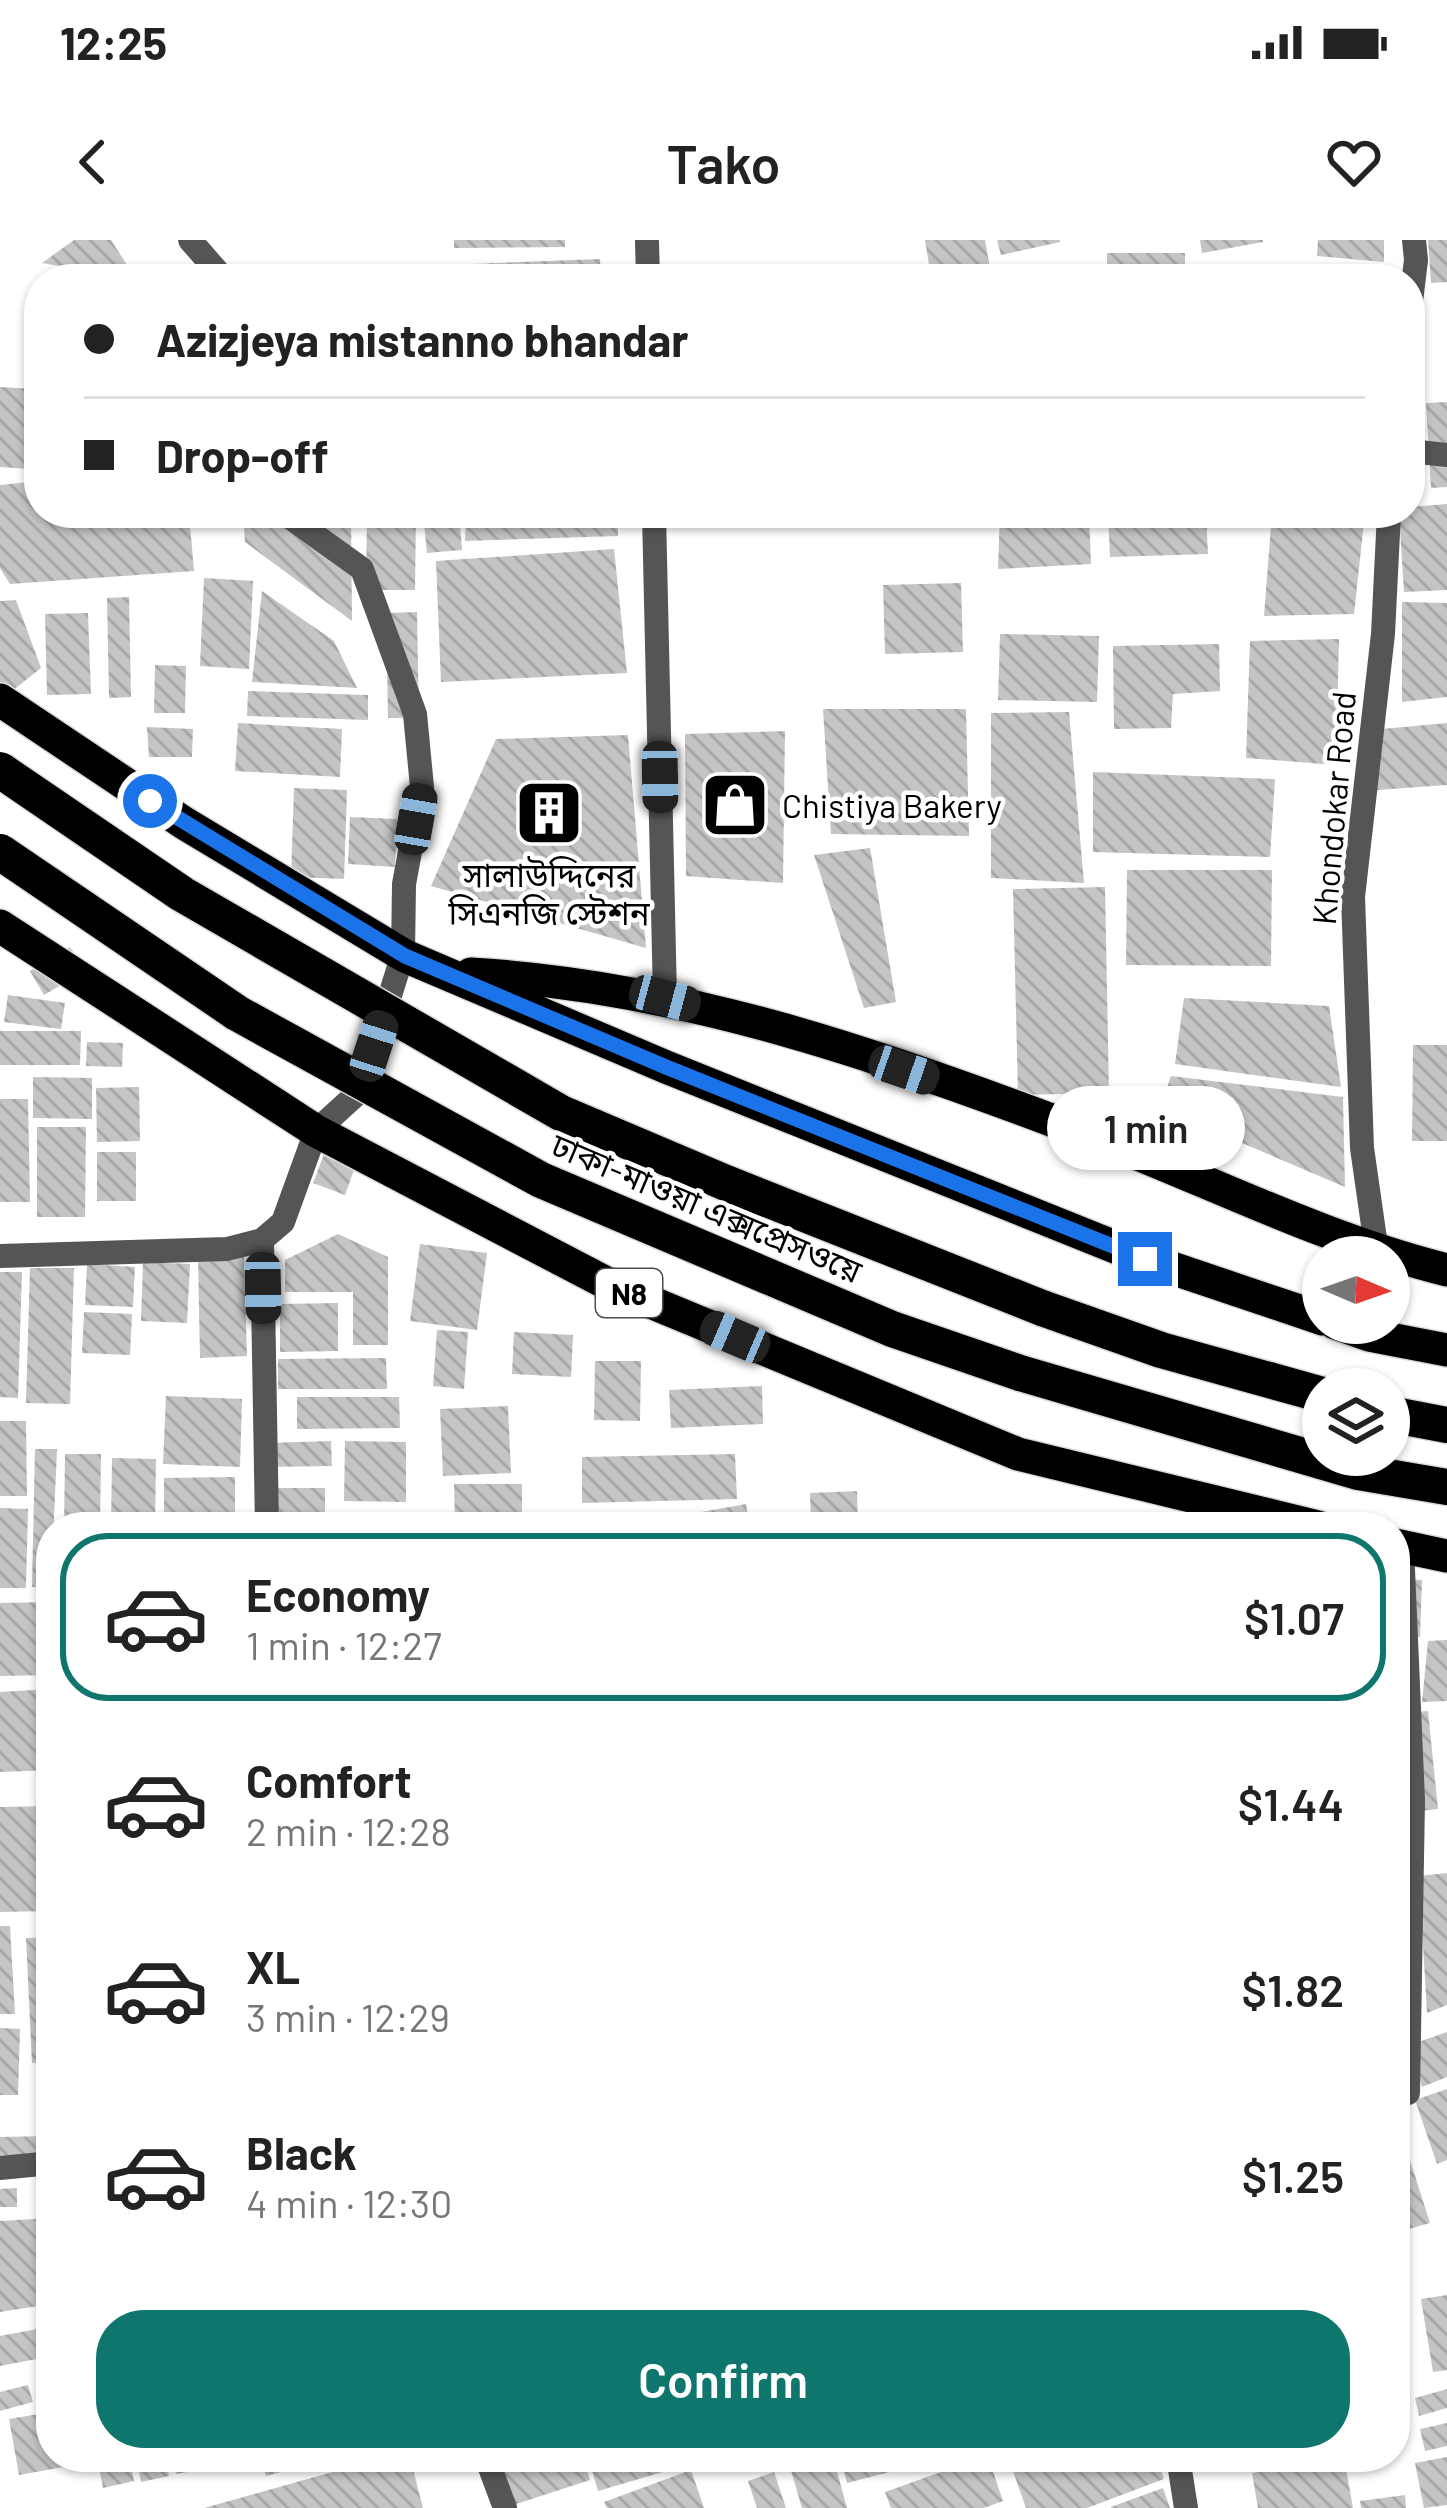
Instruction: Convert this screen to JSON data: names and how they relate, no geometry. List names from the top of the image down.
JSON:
{
  "streets": {
    "highway": ["ঢাকা-মাওয়া এক্সপ্রেসওয়ে", "N8"],
    "street": ["Khondokar Road"]
  },
  "places": {
    "shop": ["Chistiya Bakery"],
    "building": ["সালাউদ্দিনের সিএনজি স্টেশন"]
  },
  "north": "right",
  "page": {
    "status": "12:25",
    "header": "Tako",
    "banner": ["Azizjeya mistanno bhandar", "Drop-off"],
    "bubble": "1 min",
    "list": [
      {
        "name": "Economy",
        "note": "1 min · 12:27",
        "value": "$1.07"
      },
      {
        "name": "Comfort",
        "note": "2 min · 12:28",
        "value": "$1.44"
      },
      {
        "name": "XL",
        "note": "3 min · 12:29",
        "value": "$1.82"
      },
      {
        "name": "Black",
        "note": "4 min · 12:30",
        "value": "$1.25"
      }
    ],
    "buttons": "Confirm"
  }
}
